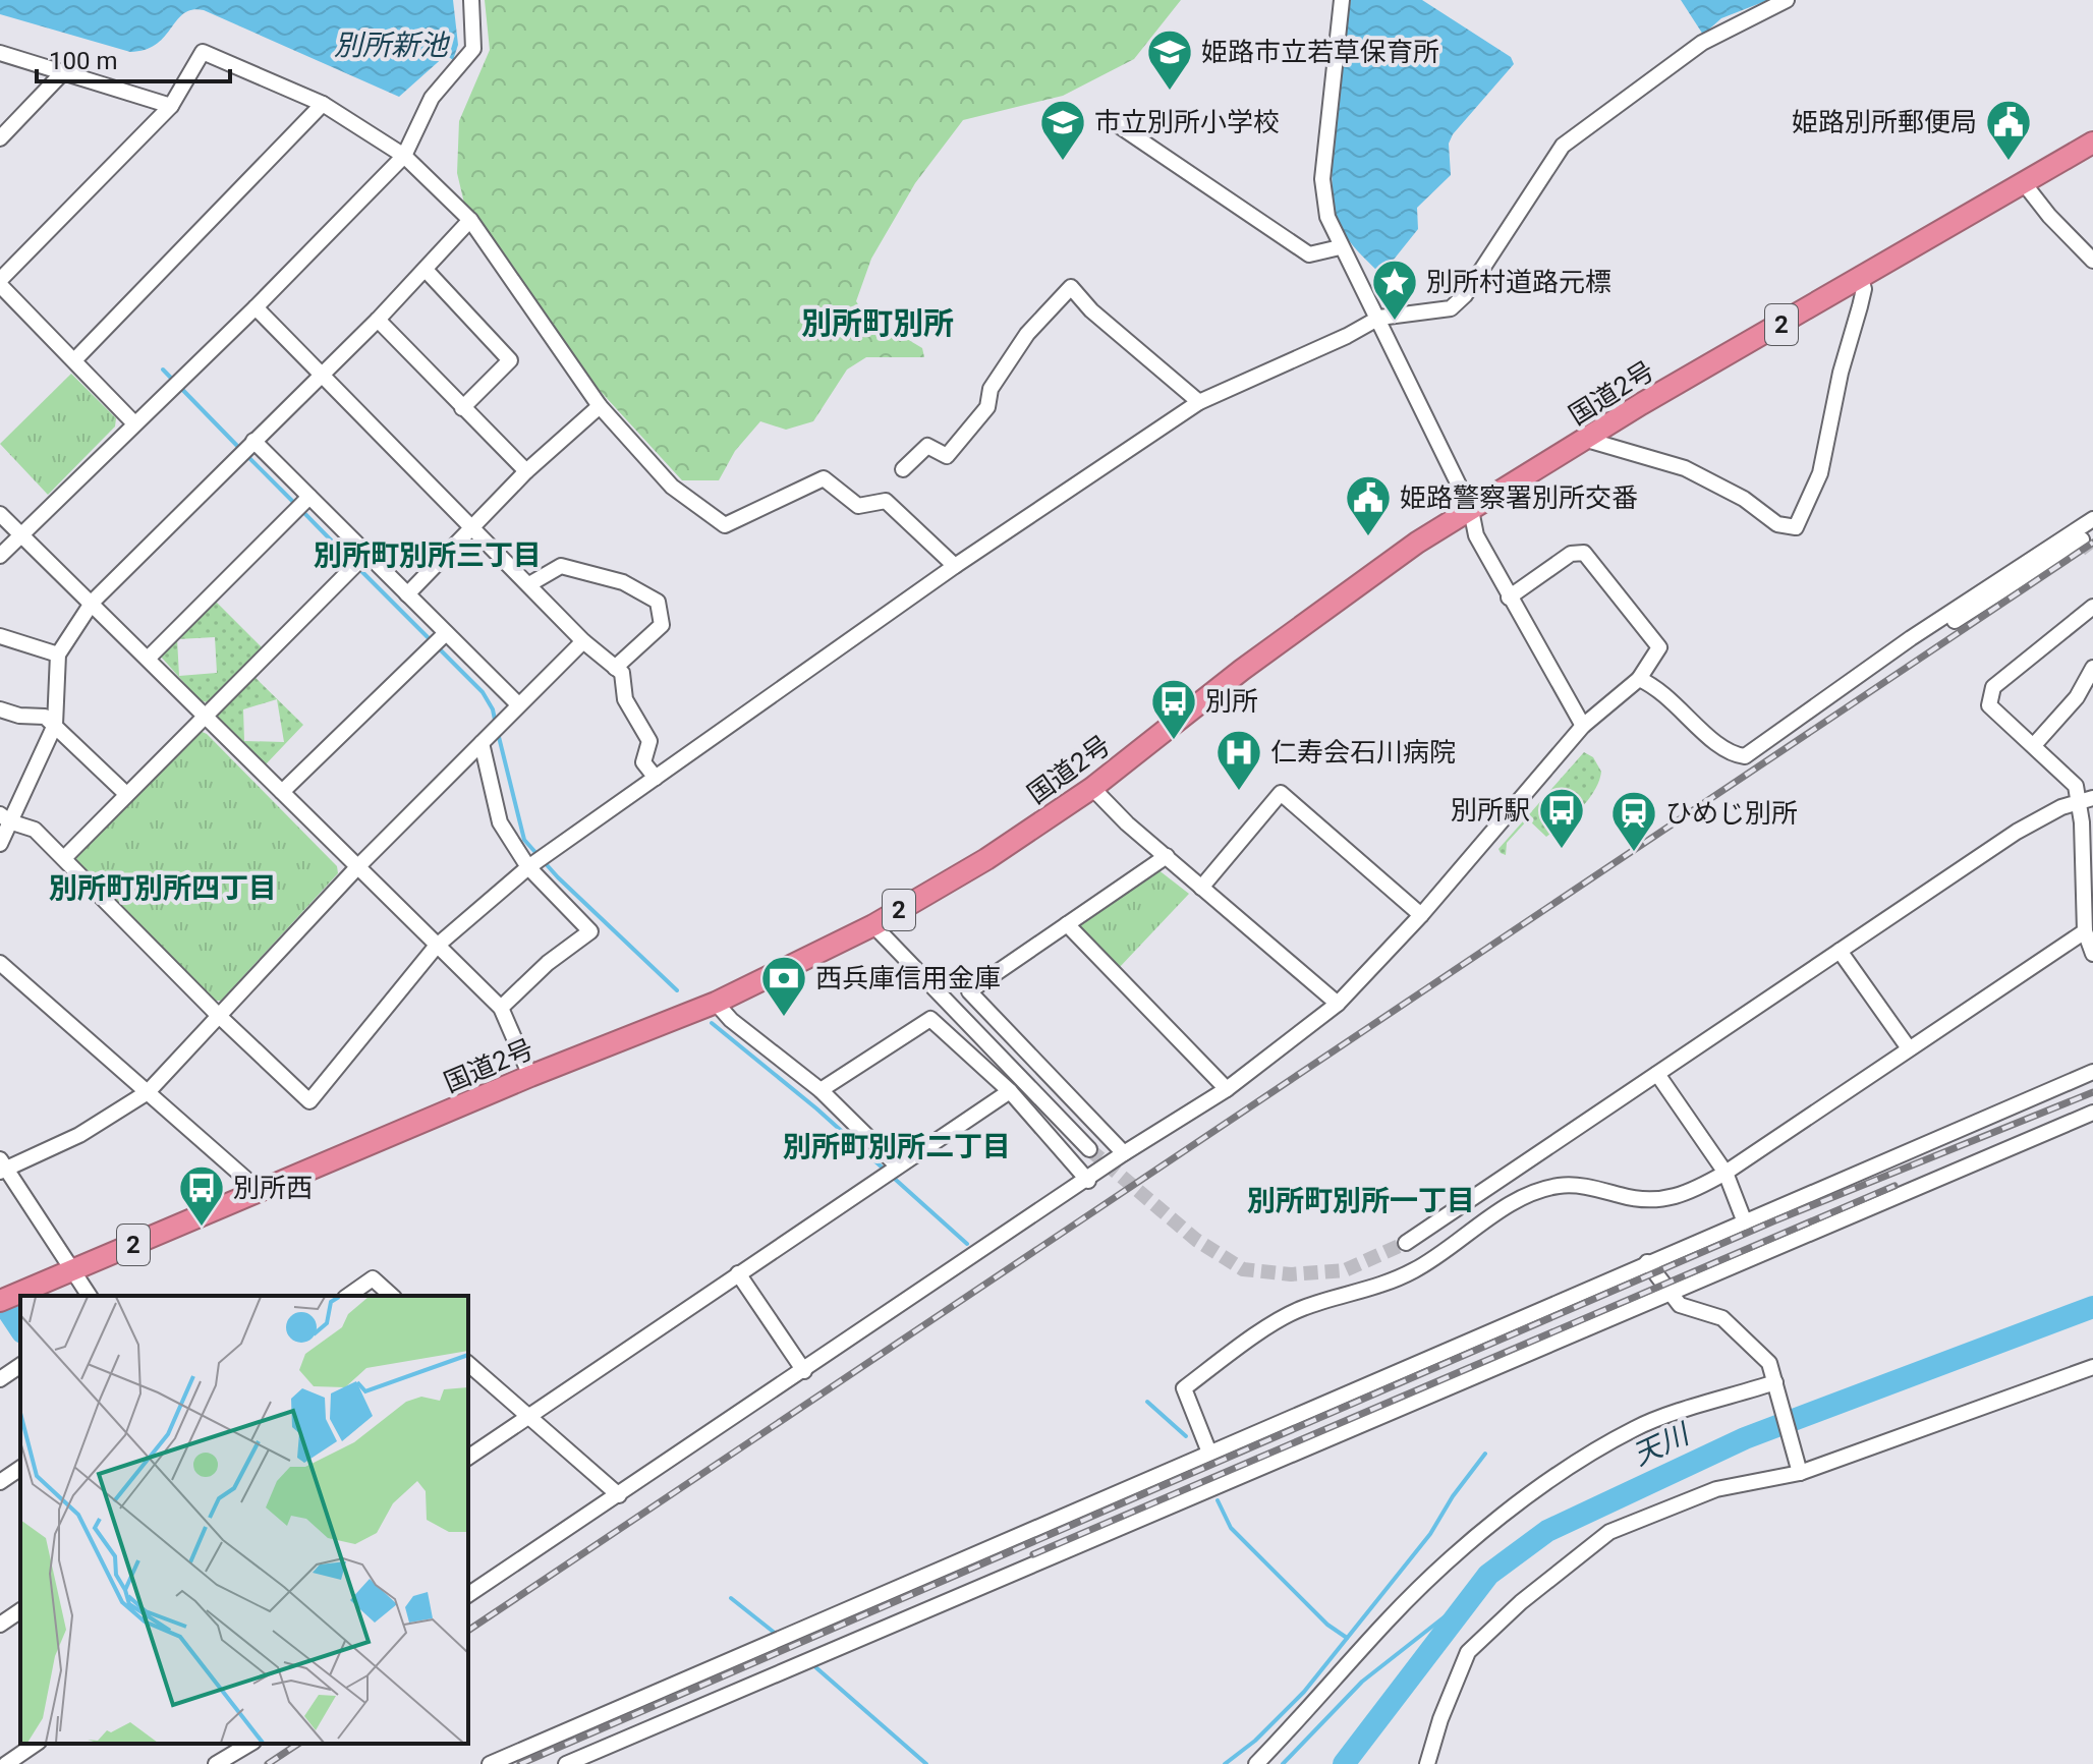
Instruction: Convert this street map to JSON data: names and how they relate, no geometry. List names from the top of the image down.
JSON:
{
  "streets": {
    "highway": ["2", "国道2号"]
  },
  "districts": [
    "別所町別所",
    "別所町別所三丁目",
    "別所町別所四丁目",
    "別所町別所二丁目",
    "別所町別所一丁目"
  ],
  "water": ["別所新池", "天川"],
  "places": {
    "school or university": ["姫路市立若草保育所", "市立別所小学校"],
    "public building": ["姫路別所郵便局", "姫路警察署別所交番"],
    "place": ["別所村道路元標"],
    "bus stop": ["別所", "別所駅", "別所西"],
    "hospital": ["仁寿会石川病院"],
    "station": ["ひめじ別所"],
    "bank": ["西兵庫信用金庫"]
  },
  "scale_bar": "100 m"
}
